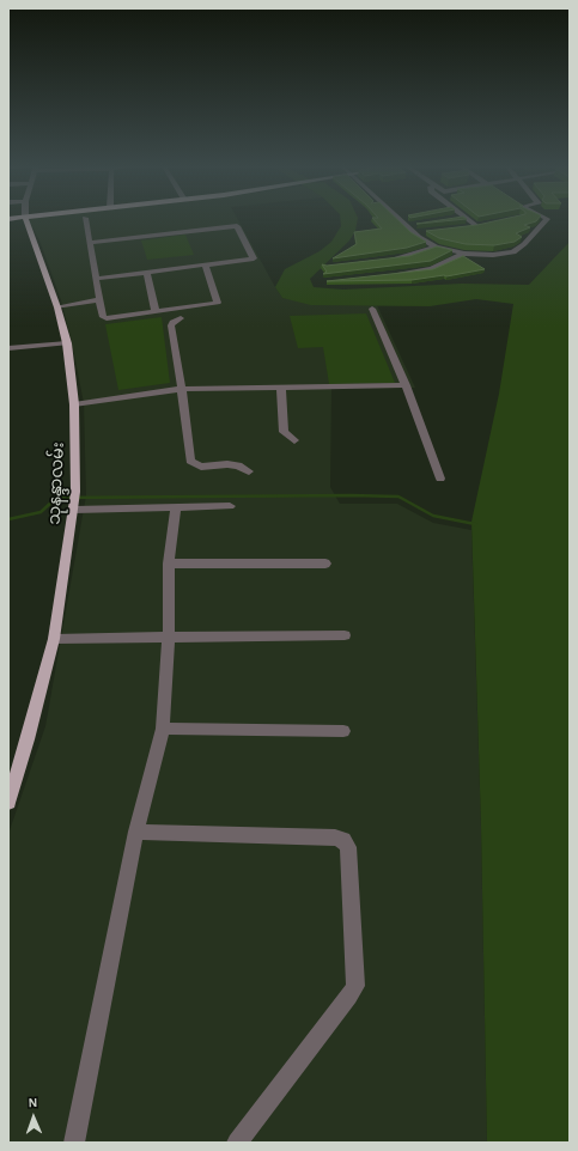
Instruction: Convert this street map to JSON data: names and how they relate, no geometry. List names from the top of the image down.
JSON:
{
  "streets": {
    "main road": ["သုနန္ဒာလမ်း"]
  },
  "north": "top"
}
